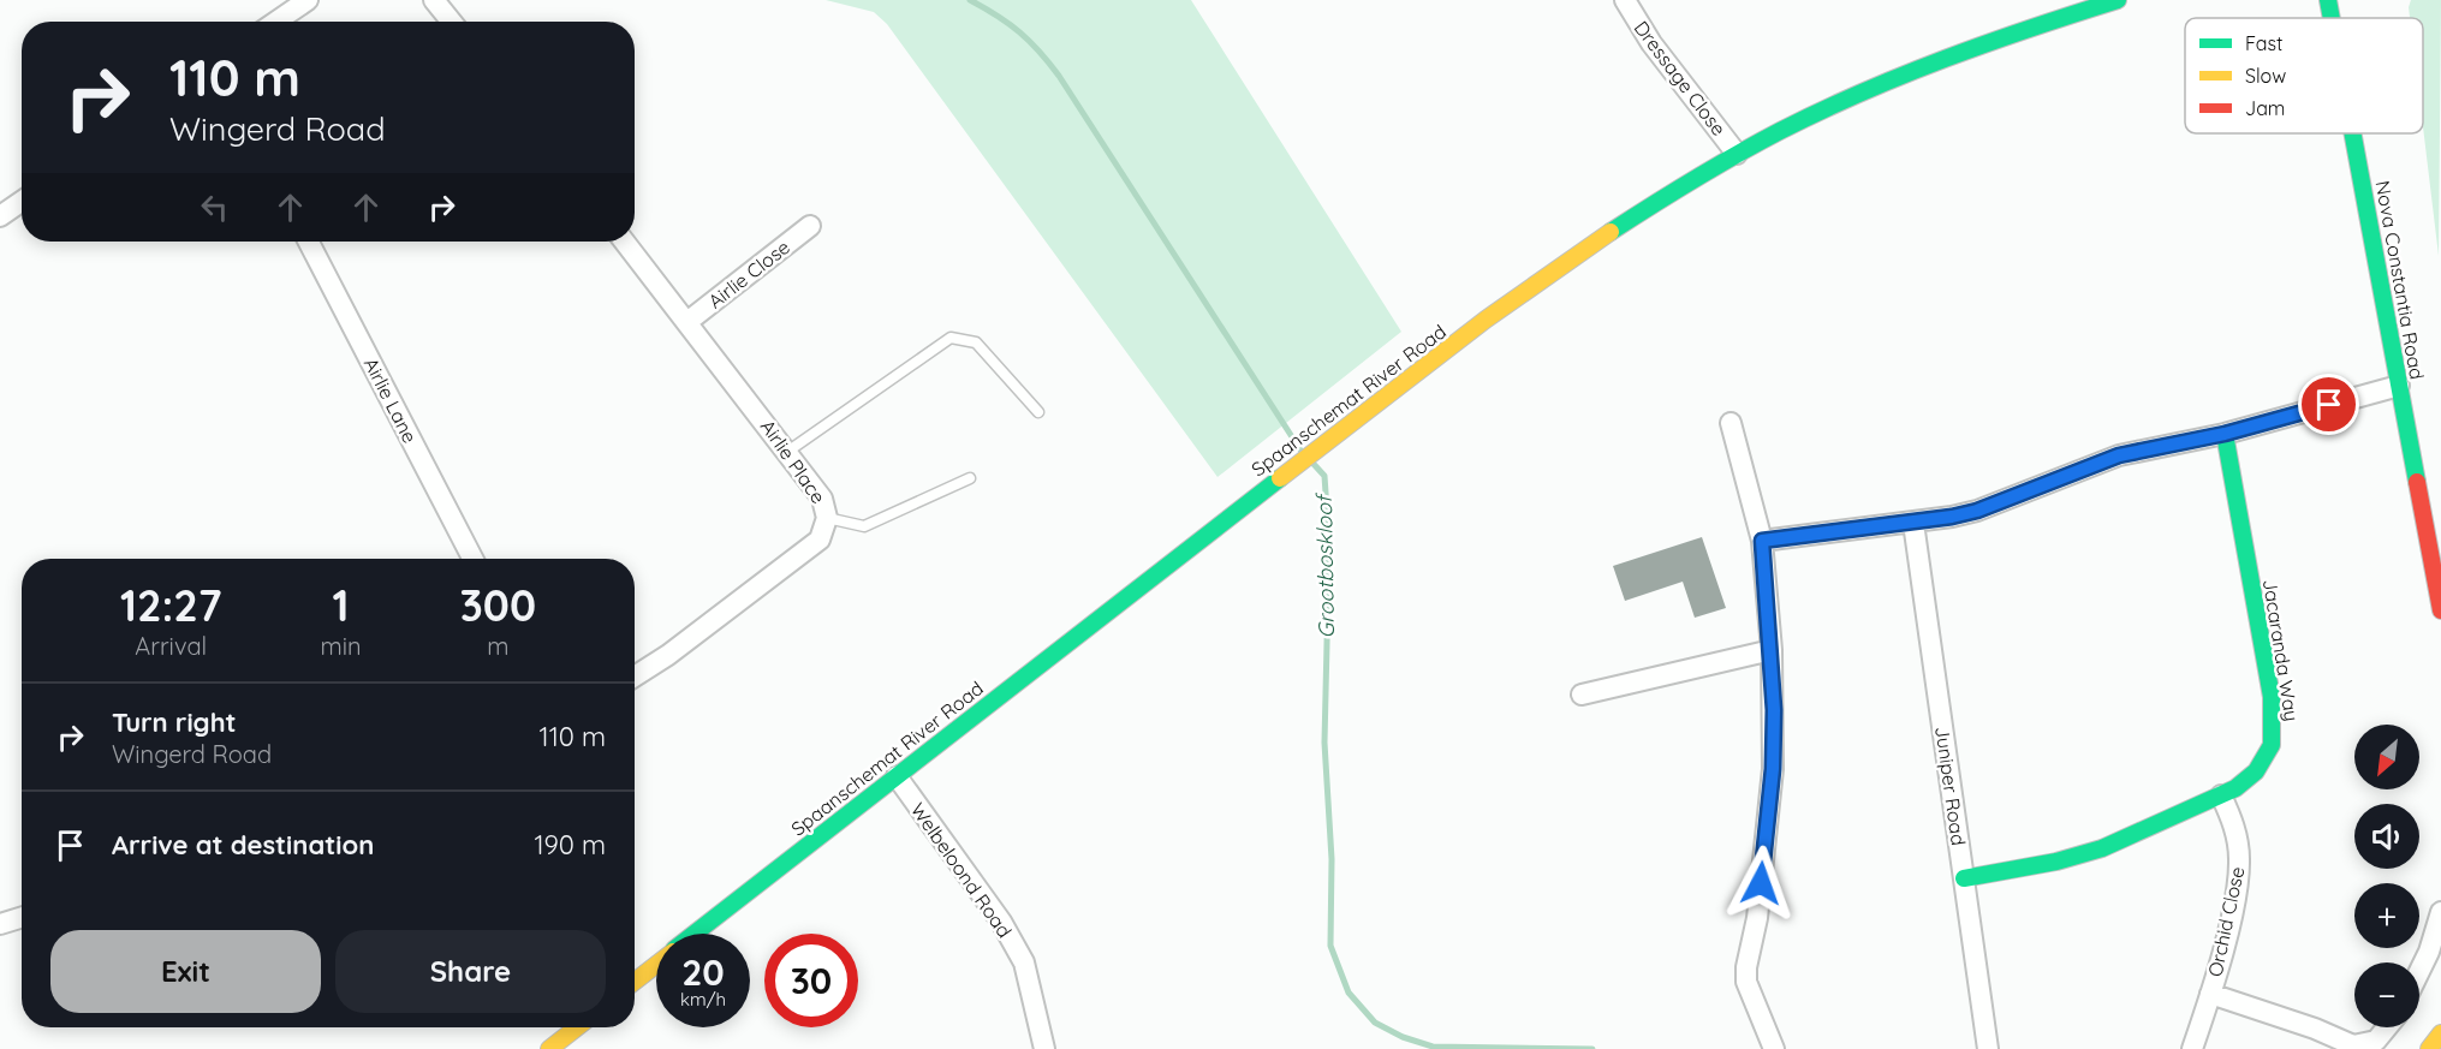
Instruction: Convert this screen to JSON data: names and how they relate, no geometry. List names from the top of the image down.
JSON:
{
  "streets": {
    "main road": ["Nova Constantia Road", "Spaanschemat River Road", "Jacaranda Way"],
    "street": [
      "Dressage Close",
      "Airlie Close",
      "Airlie Lane",
      "Airlie Place",
      "Juniper Road",
      "Welbeloond Road",
      "Orchid Close"
    ]
  },
  "crossings": [
    ["Dressage Close", "Spaanschemat River Road"],
    ["Airlie Close", "Airlie Place"],
    ["Spaanschemat River Road", "Welbeloond Road"],
    ["Jacaranda Way", "Juniper Road"],
    ["Jacaranda Way", "Orchid Close"]
  ],
  "water": ["Grootboskloof"],
  "legend": ["Fast", "Slow", "Jam"],
  "north": "bottom left",
  "page": {
    "turn": ["110 m", "Wingerd Road"],
    "eta": [
      "12:27",
      "Arrival",
      "1",
      "min",
      "300",
      "m"
    ],
    "list": [
      {
        "name": "Turn right",
        "note": "Wingerd Road",
        "value": "110 m"
      },
      {
        "name": "Arrive at destination",
        "value": "190 m"
      }
    ],
    "map_buttons": ["+", "−"],
    "buttons": ["Exit", "Share"],
    "speed": "20 km/h",
    "limit": "30"
  }
}
